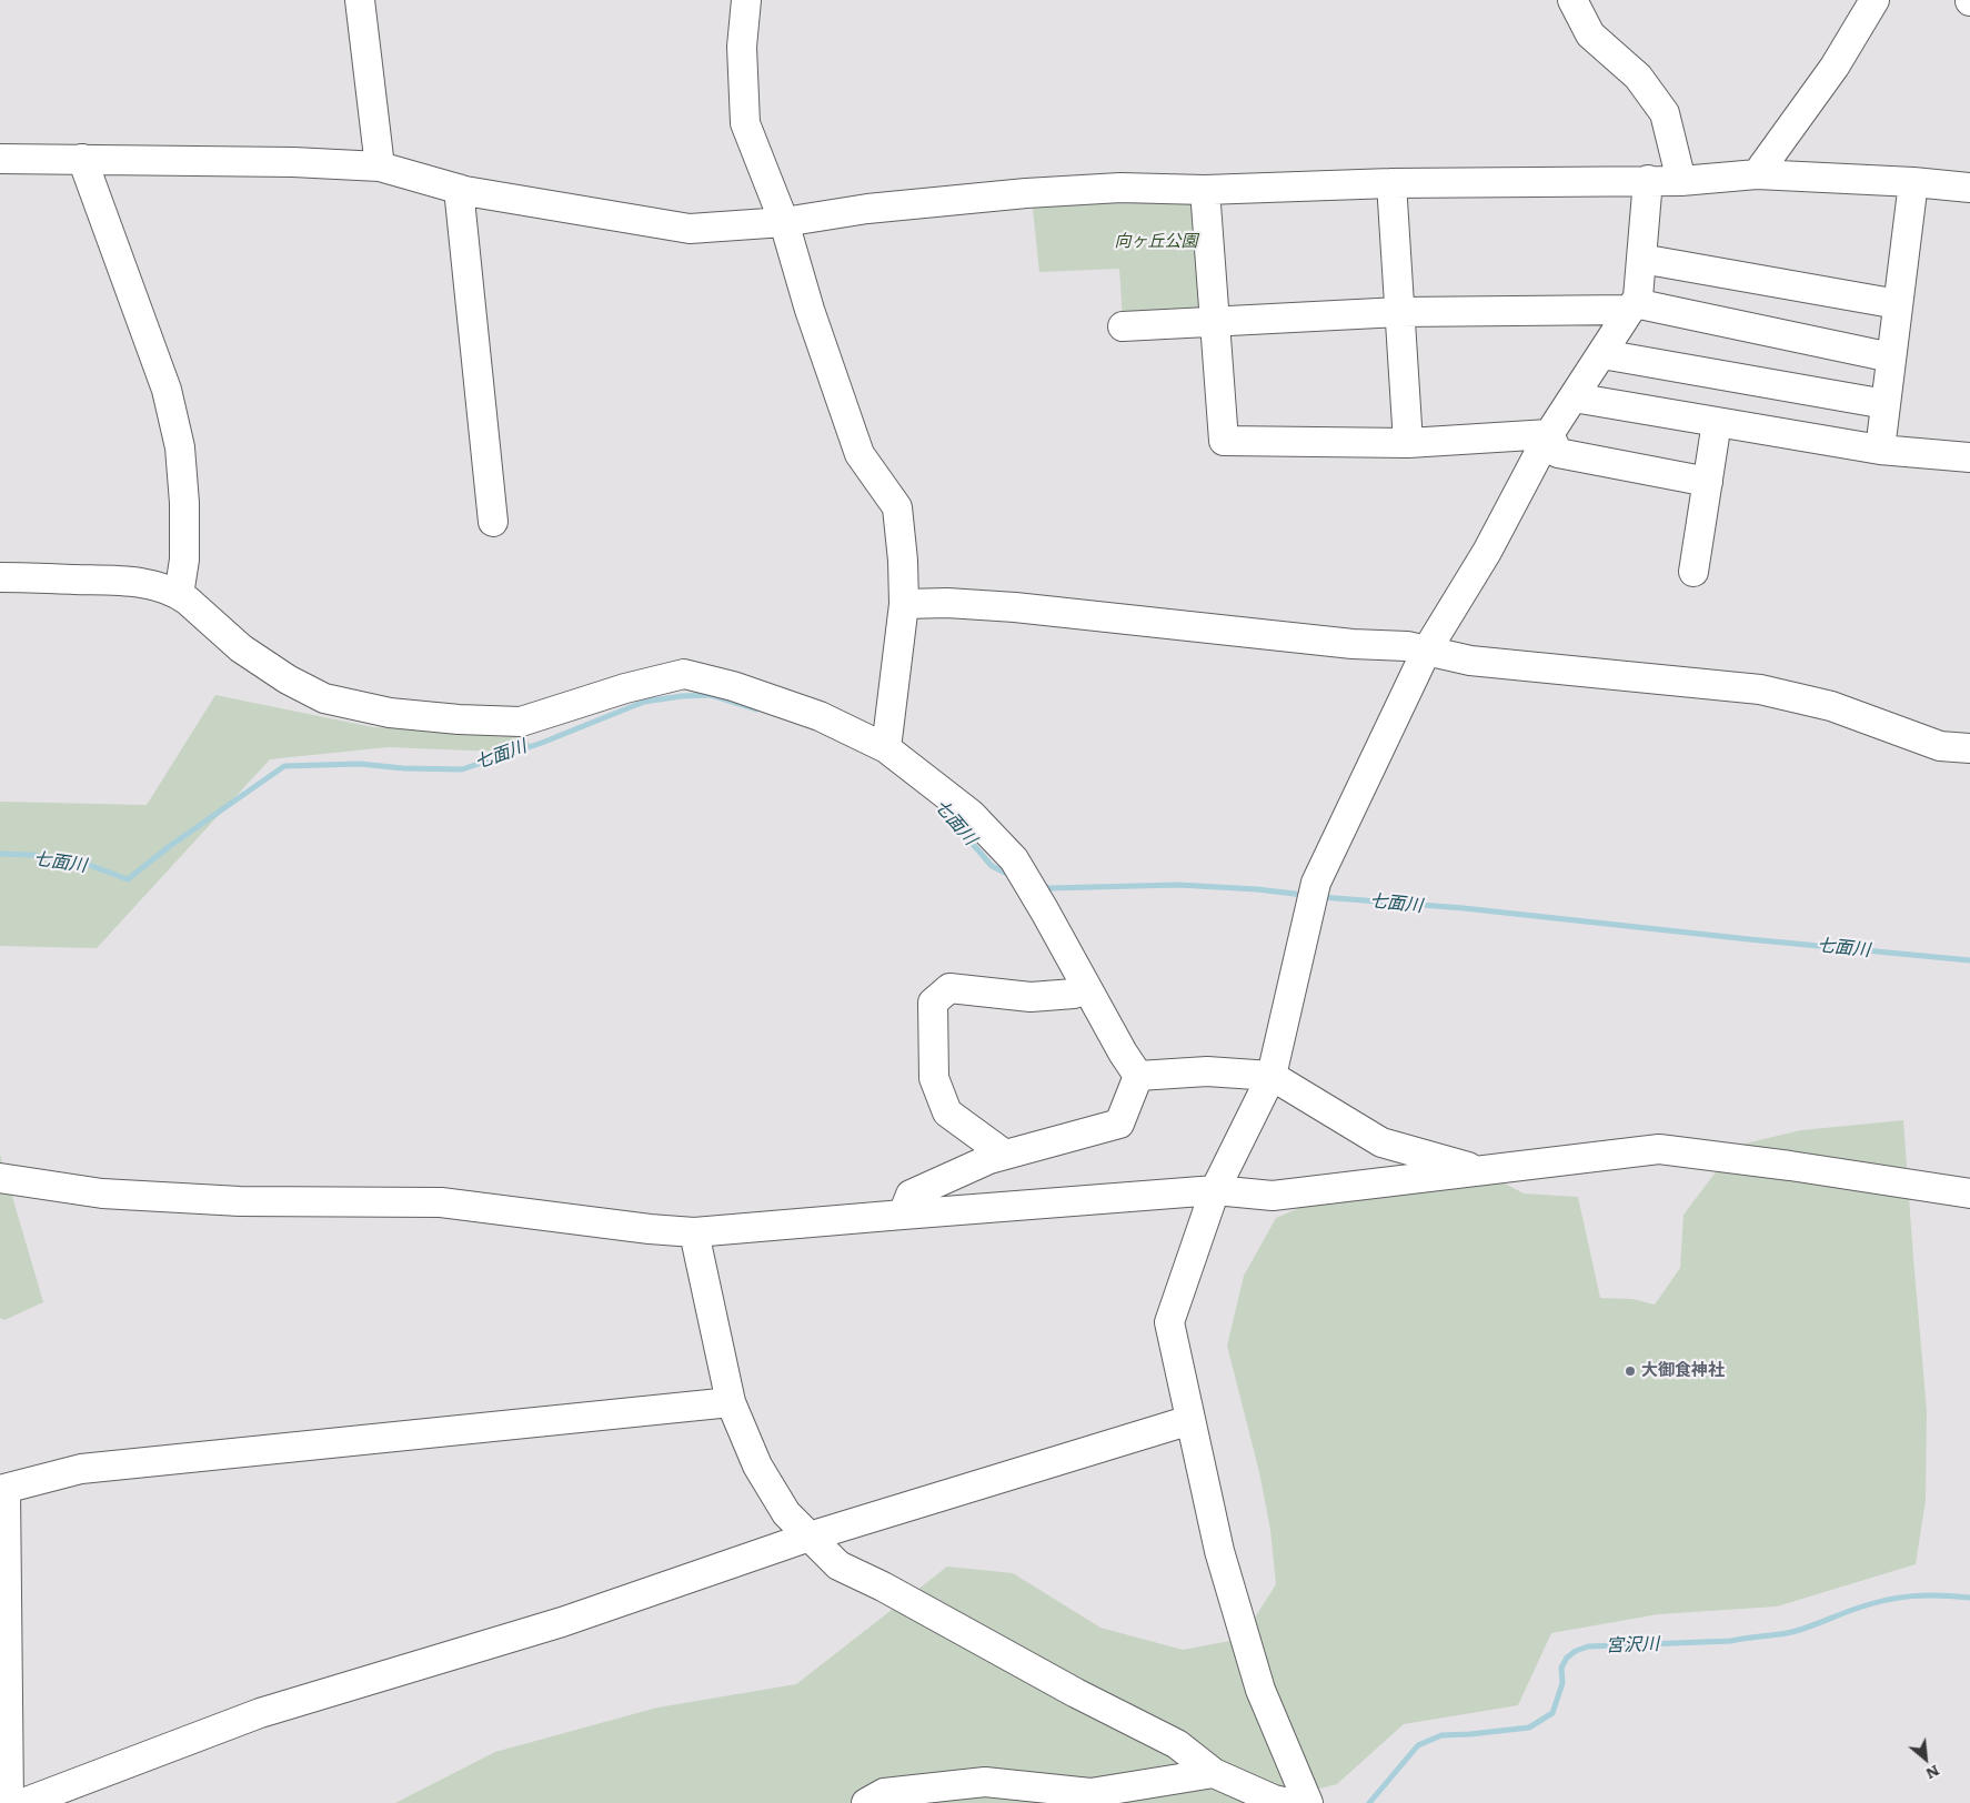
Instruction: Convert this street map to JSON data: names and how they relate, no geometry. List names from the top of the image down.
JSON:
{
  "water": ["七面川", "宮沢川"],
  "parks": ["向ヶ丘公園"],
  "places": ["大御食神社"],
  "north": "bottom right"
}
